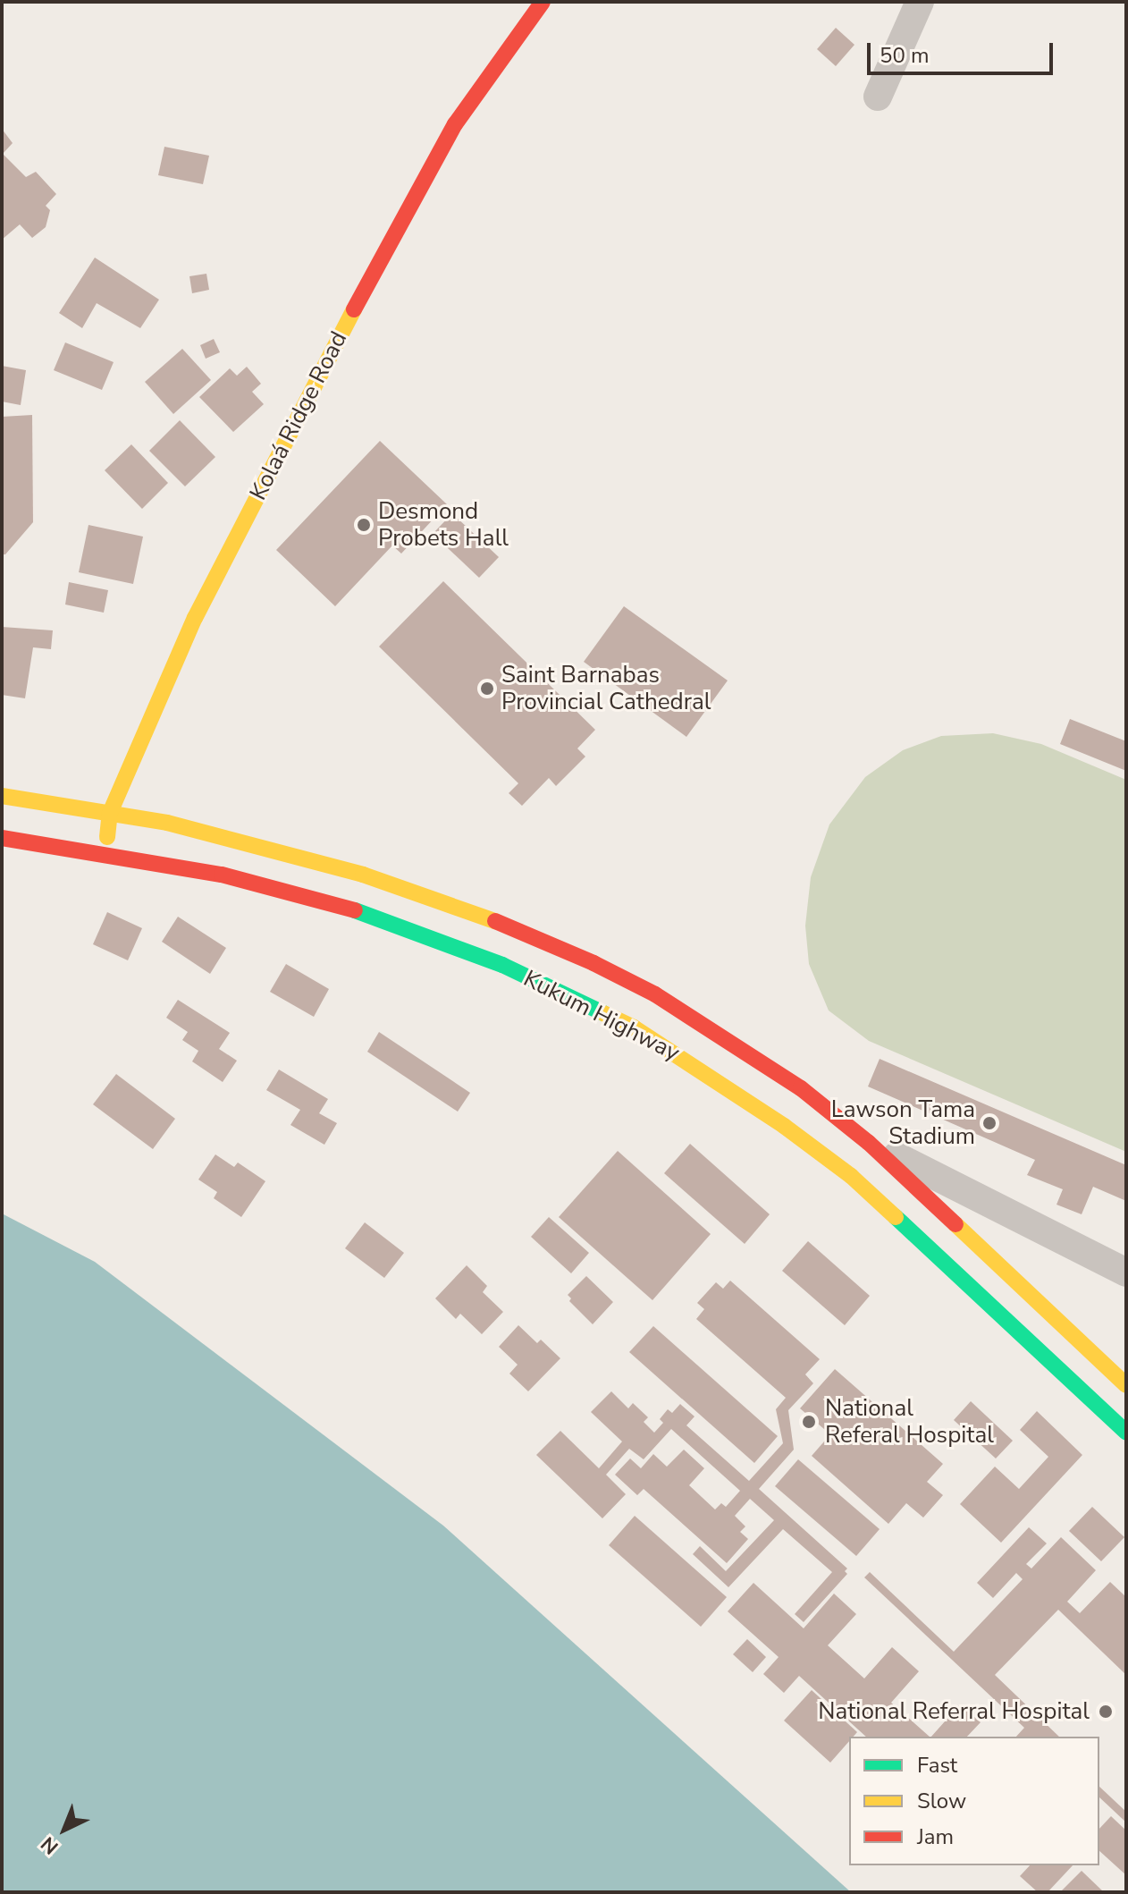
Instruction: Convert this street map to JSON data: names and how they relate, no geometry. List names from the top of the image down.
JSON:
{
  "streets": {
    "main road": ["Kolaá Ridge Road", "Kukum Highway"]
  },
  "crossings": [
    ["Kolaá Ridge Road", "Kukum Highway"]
  ],
  "places": [
    "Desmond Probets Hall",
    "Saint Barnabas Provincial Cathedral",
    "Lawson Tama Stadium",
    "National Referal Hospital",
    "National Referral Hospital"
  ],
  "legend": ["Fast", "Slow", "Jam"],
  "scale_bar": "50 m",
  "north": "bottom left"
}
